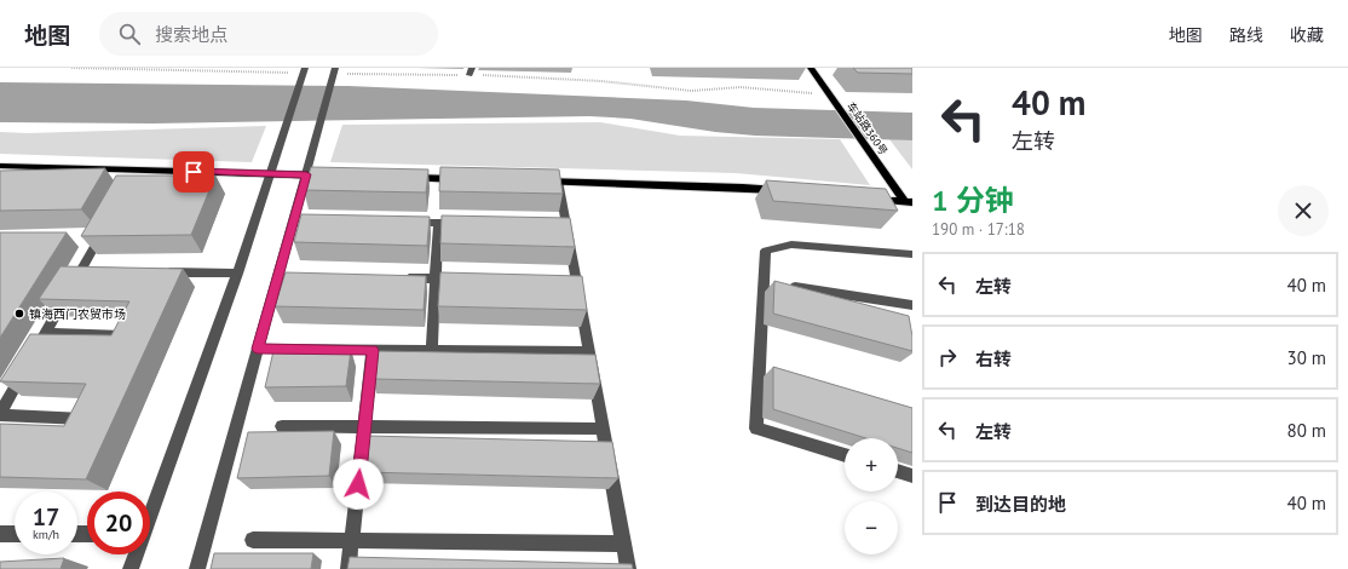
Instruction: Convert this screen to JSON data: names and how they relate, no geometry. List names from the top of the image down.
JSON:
{
  "streets": {
    "main road": ["车站路360号"]
  },
  "places": ["镇海西门农贸市场"],
  "page": {
    "header": "地图",
    "search": "搜索地点",
    "nav": ["地图", "路线", "收藏"],
    "turn": ["40 m", "左转"],
    "heading": ["1 分钟", "190 m · 17:18"],
    "list": [
      {
        "name": "左转",
        "value": "40 m"
      },
      {
        "name": "右转",
        "value": "30 m"
      },
      {
        "name": "左转",
        "value": "80 m"
      },
      {
        "name": "到达目的地",
        "value": "40 m"
      }
    ],
    "map_buttons": ["+", "−"],
    "speed": "17 km/h",
    "limit": "20"
  }
}
